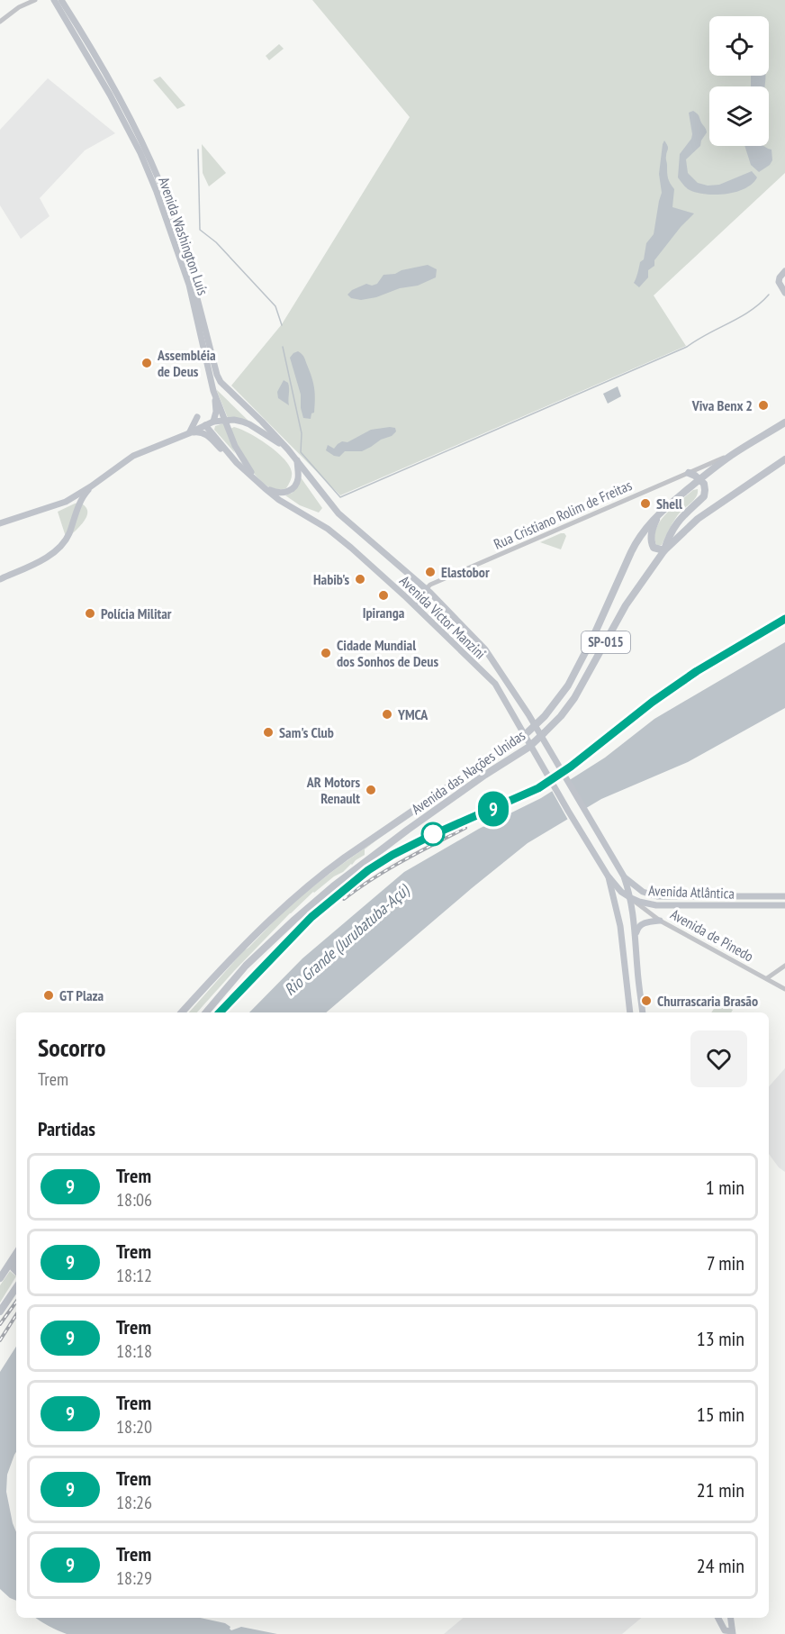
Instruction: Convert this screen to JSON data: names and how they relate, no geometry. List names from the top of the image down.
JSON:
{
  "streets": {
    "highway": ["SP-015", "Avenida das Nações Unidas"],
    "main road": ["Avenida Washington Luís", "Avenida Víctor Manzini", "Avenida Atlântica"],
    "street": ["Rua Cristiano Rolim de Freitas", "Avenida de Pinedo"]
  },
  "crossings": [
    ["Avenida Washington Luís", "Avenida Víctor Manzini"],
    ["Rua Cristiano Rolim de Freitas", "Avenida Víctor Manzini"],
    ["Rua Cristiano Rolim de Freitas", "SP-015"],
    ["Rua Cristiano Rolim de Freitas", "Avenida das Nações Unidas"],
    ["Avenida Víctor Manzini", "Avenida Atlântica"],
    ["SP-015", "Avenida das Nações Unidas"],
    ["Avenida Atlântica", "Avenida de Pinedo"]
  ],
  "water": ["Rio Grande (Jurubatuba-Açú)"],
  "places": [
    "Assembléia de Deus",
    "Viva Benx 2",
    "Shell",
    "Elastobor",
    "Habib's",
    "Ipiranga",
    "Polícia Militar",
    "Cidade Mundial dos Sonhos de Deus",
    "YMCA",
    "Sam's Club",
    "AR Motors Renault",
    "GT Plaza",
    "Churrascaria Brasão"
  ],
  "page": {
    "on_map": "9",
    "heading": [
      ["Socorro", "Trem"],
      "Partidas"
    ],
    "list": [
      {
        "mark": "9",
        "name": "Trem",
        "note": "18:06",
        "value": "1 min"
      },
      {
        "mark": "9",
        "name": "Trem",
        "note": "18:12",
        "value": "7 min"
      },
      {
        "mark": "9",
        "name": "Trem",
        "note": "18:18",
        "value": "13 min"
      },
      {
        "mark": "9",
        "name": "Trem",
        "note": "18:20",
        "value": "15 min"
      },
      {
        "mark": "9",
        "name": "Trem",
        "note": "18:26",
        "value": "21 min"
      },
      {
        "mark": "9",
        "name": "Trem",
        "note": "18:29",
        "value": "24 min"
      }
    ]
  }
}
